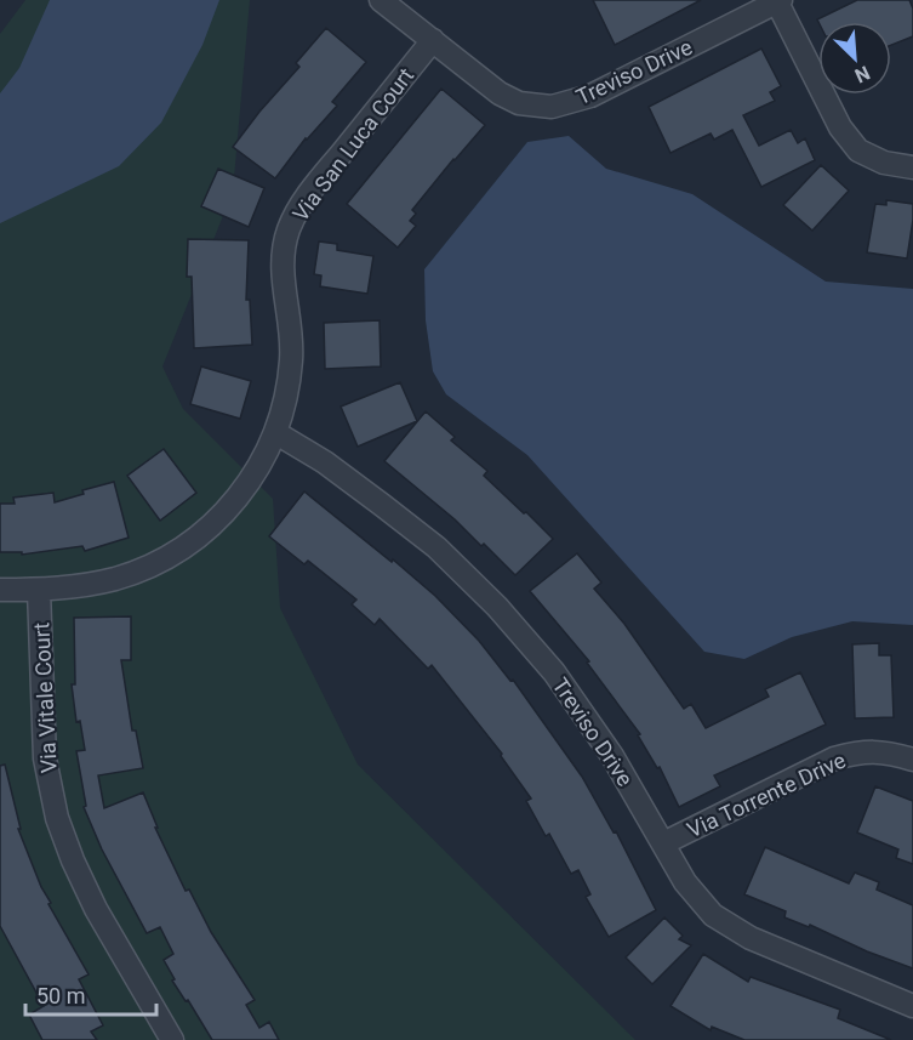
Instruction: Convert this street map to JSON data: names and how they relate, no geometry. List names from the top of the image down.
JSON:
{
  "streets": {
    "street": [
      "Treviso Drive",
      "Via San Luca Court",
      "Via Vitale Court",
      "Via Torrente Drive"
    ]
  },
  "crossings": [
    ["Treviso Drive", "Via San Luca Court"],
    ["Treviso Drive", "Via Torrente Drive"],
    ["Via San Luca Court", "Via Vitale Court"]
  ],
  "scale_bar": "50 m",
  "north": "bottom right"
}
